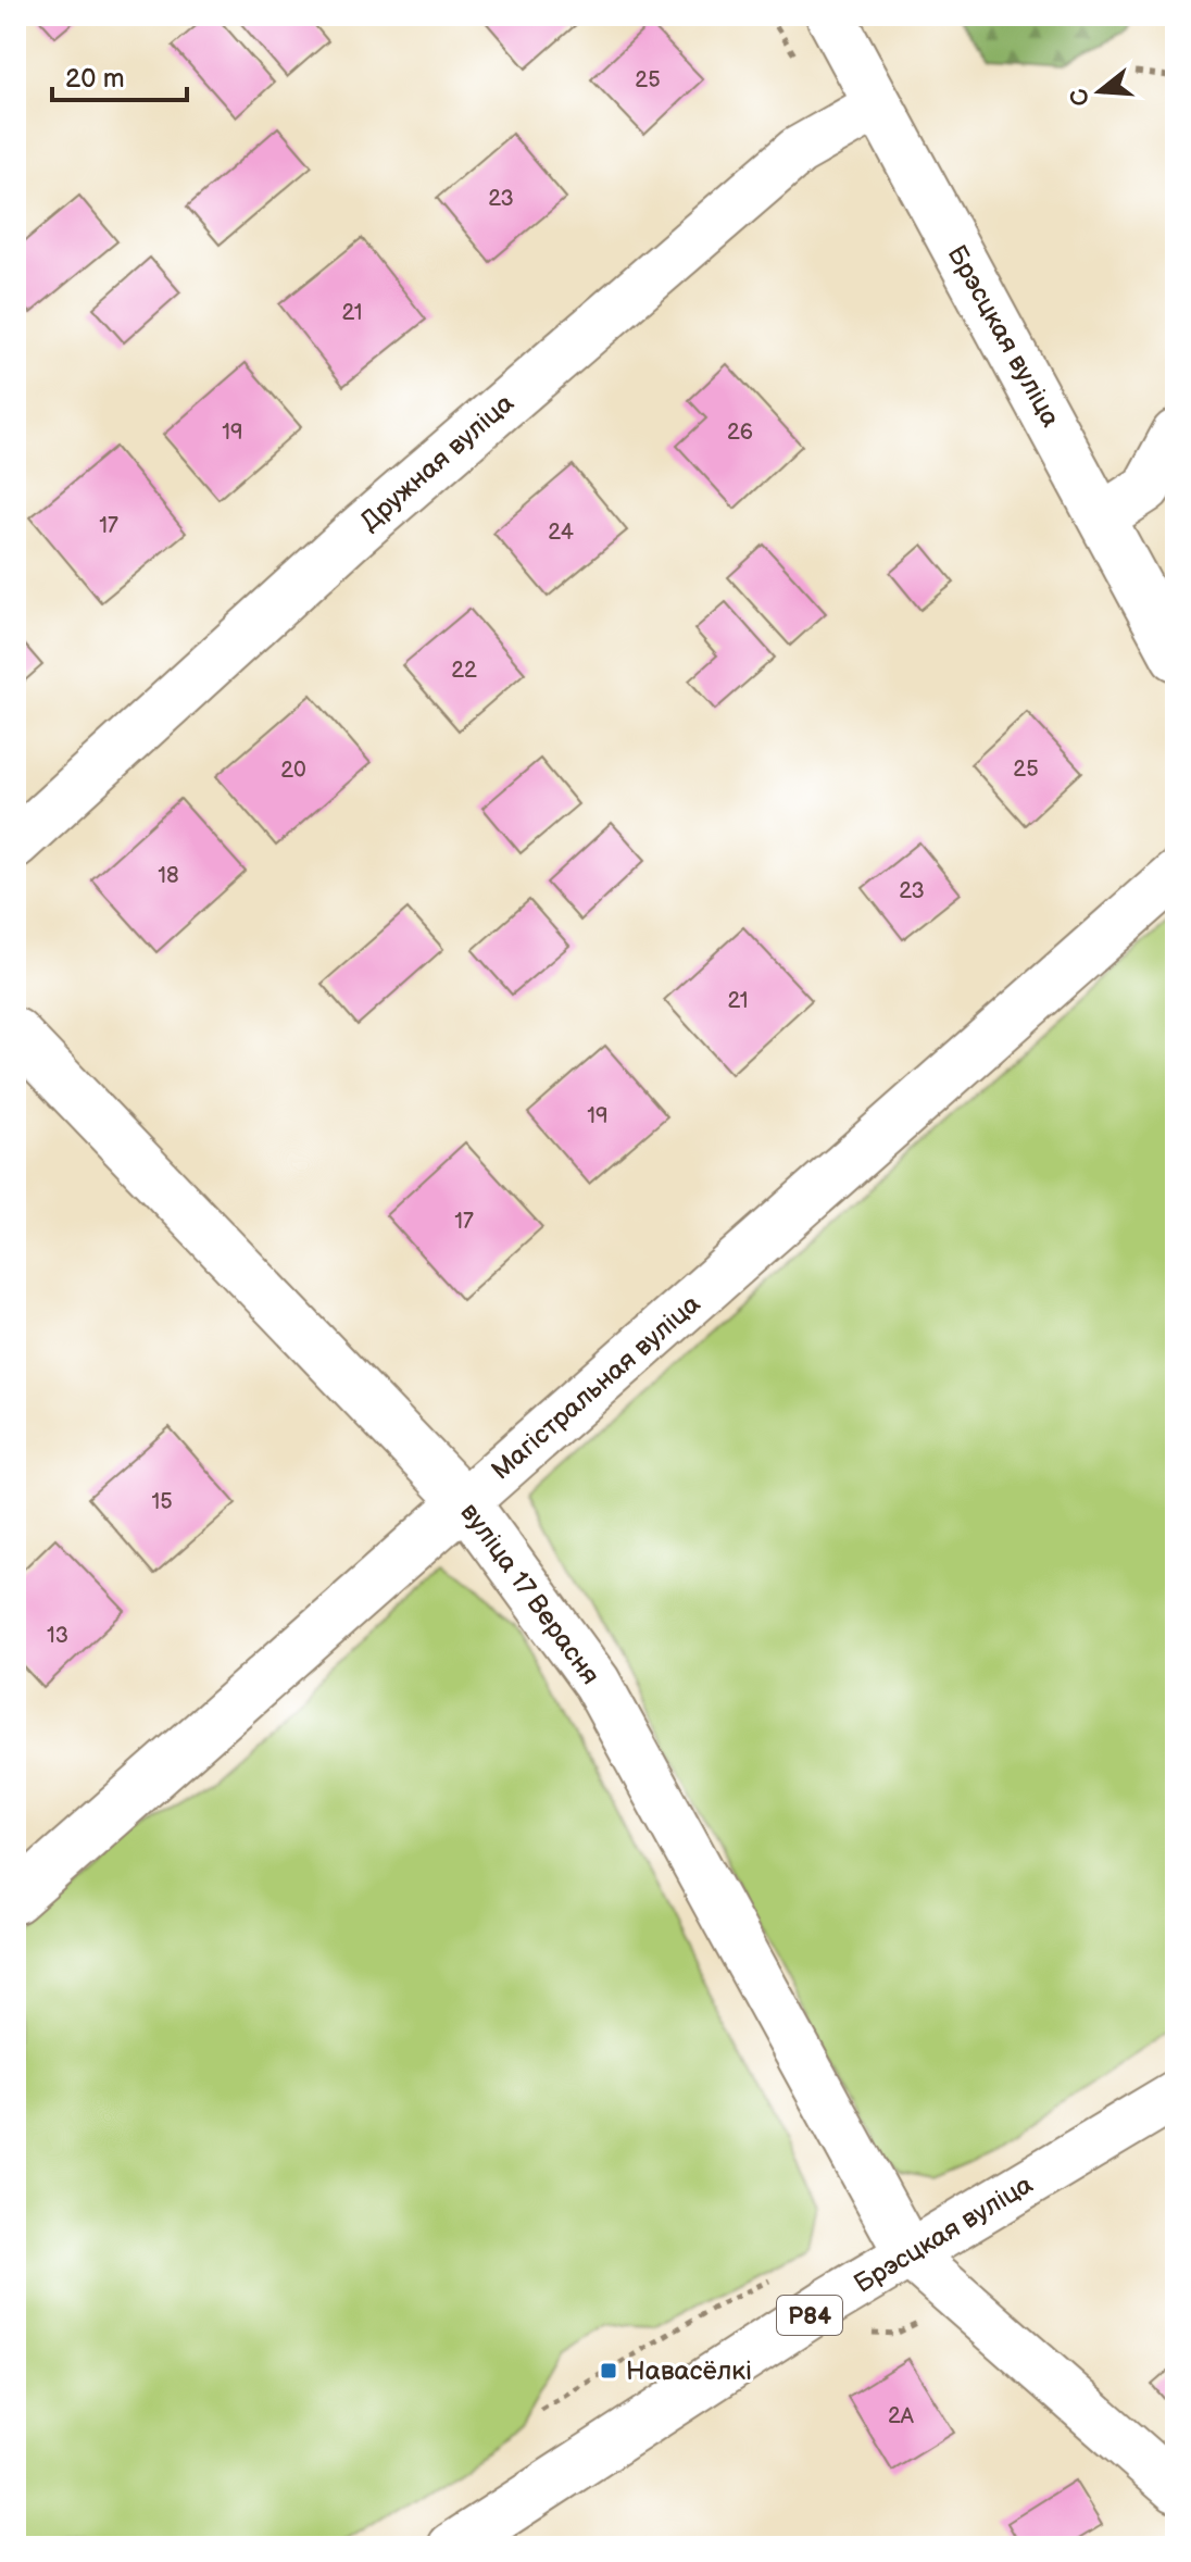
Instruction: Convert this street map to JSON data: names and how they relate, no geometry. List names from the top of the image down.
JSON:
{
  "streets": {
    "street": [
      "Брэсцкая вуліца",
      "Дружная вуліца",
      "Магістральная вуліца",
      "вуліца 17 Верасня",
      "Р84"
    ]
  },
  "crossings": [
    ["Брэсцкая вуліца", "Дружная вуліца"],
    ["Брэсцкая вуліца", "вуліца 17 Верасня"],
    ["Магістральная вуліца", "вуліца 17 Верасня"]
  ],
  "places": {
    "transit": ["Навасёлкі"]
  },
  "house_numbers": [
    "25",
    "23",
    "21",
    "19",
    "26",
    "17",
    "24",
    "22",
    "25",
    "20",
    "18",
    "23",
    "21",
    "19",
    "17",
    "15",
    "13",
    "2А"
  ],
  "scale_bar": "20 m",
  "north": "left"
}
